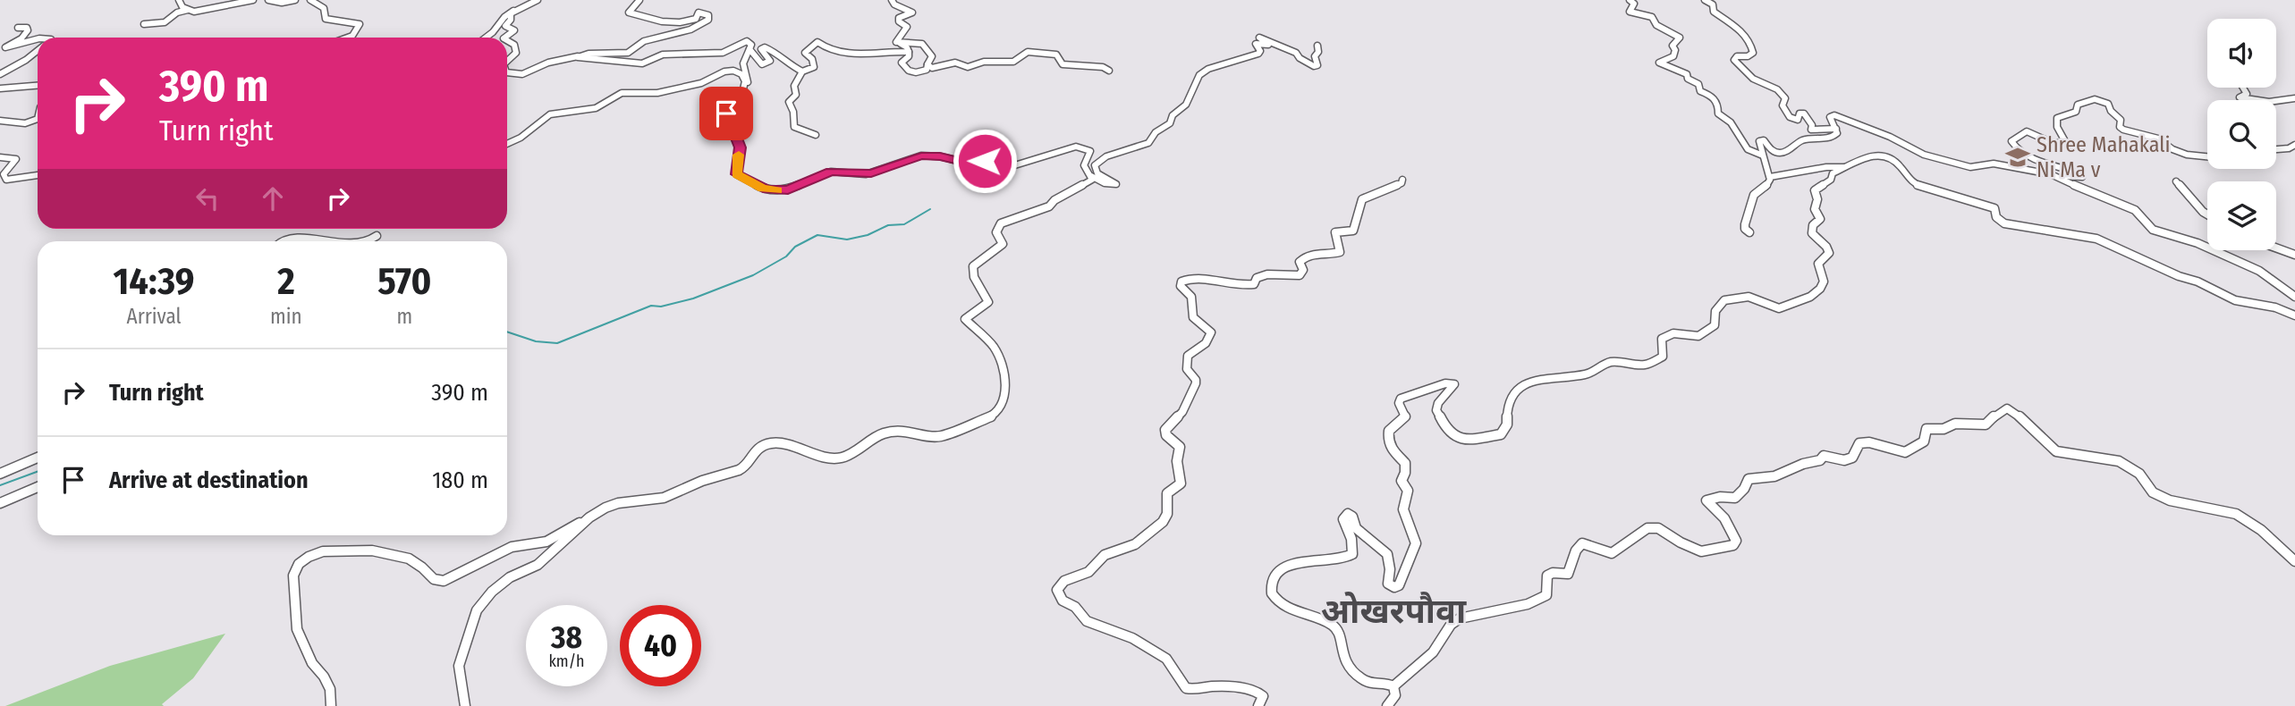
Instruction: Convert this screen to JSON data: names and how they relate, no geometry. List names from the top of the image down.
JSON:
{
  "districts": ["ओखरपौवा"],
  "places": {
    "school or university": ["Shree Mahakali Ni Ma v"]
  },
  "page": {
    "turn": ["390 m", "Turn right"],
    "eta": [
      "14:39",
      "Arrival",
      "2",
      "min",
      "570",
      "m"
    ],
    "list": [
      {
        "name": "Turn right",
        "value": "390 m"
      },
      {
        "name": "Arrive at destination",
        "value": "180 m"
      }
    ],
    "speed": "38 km/h",
    "limit": "40"
  }
}
